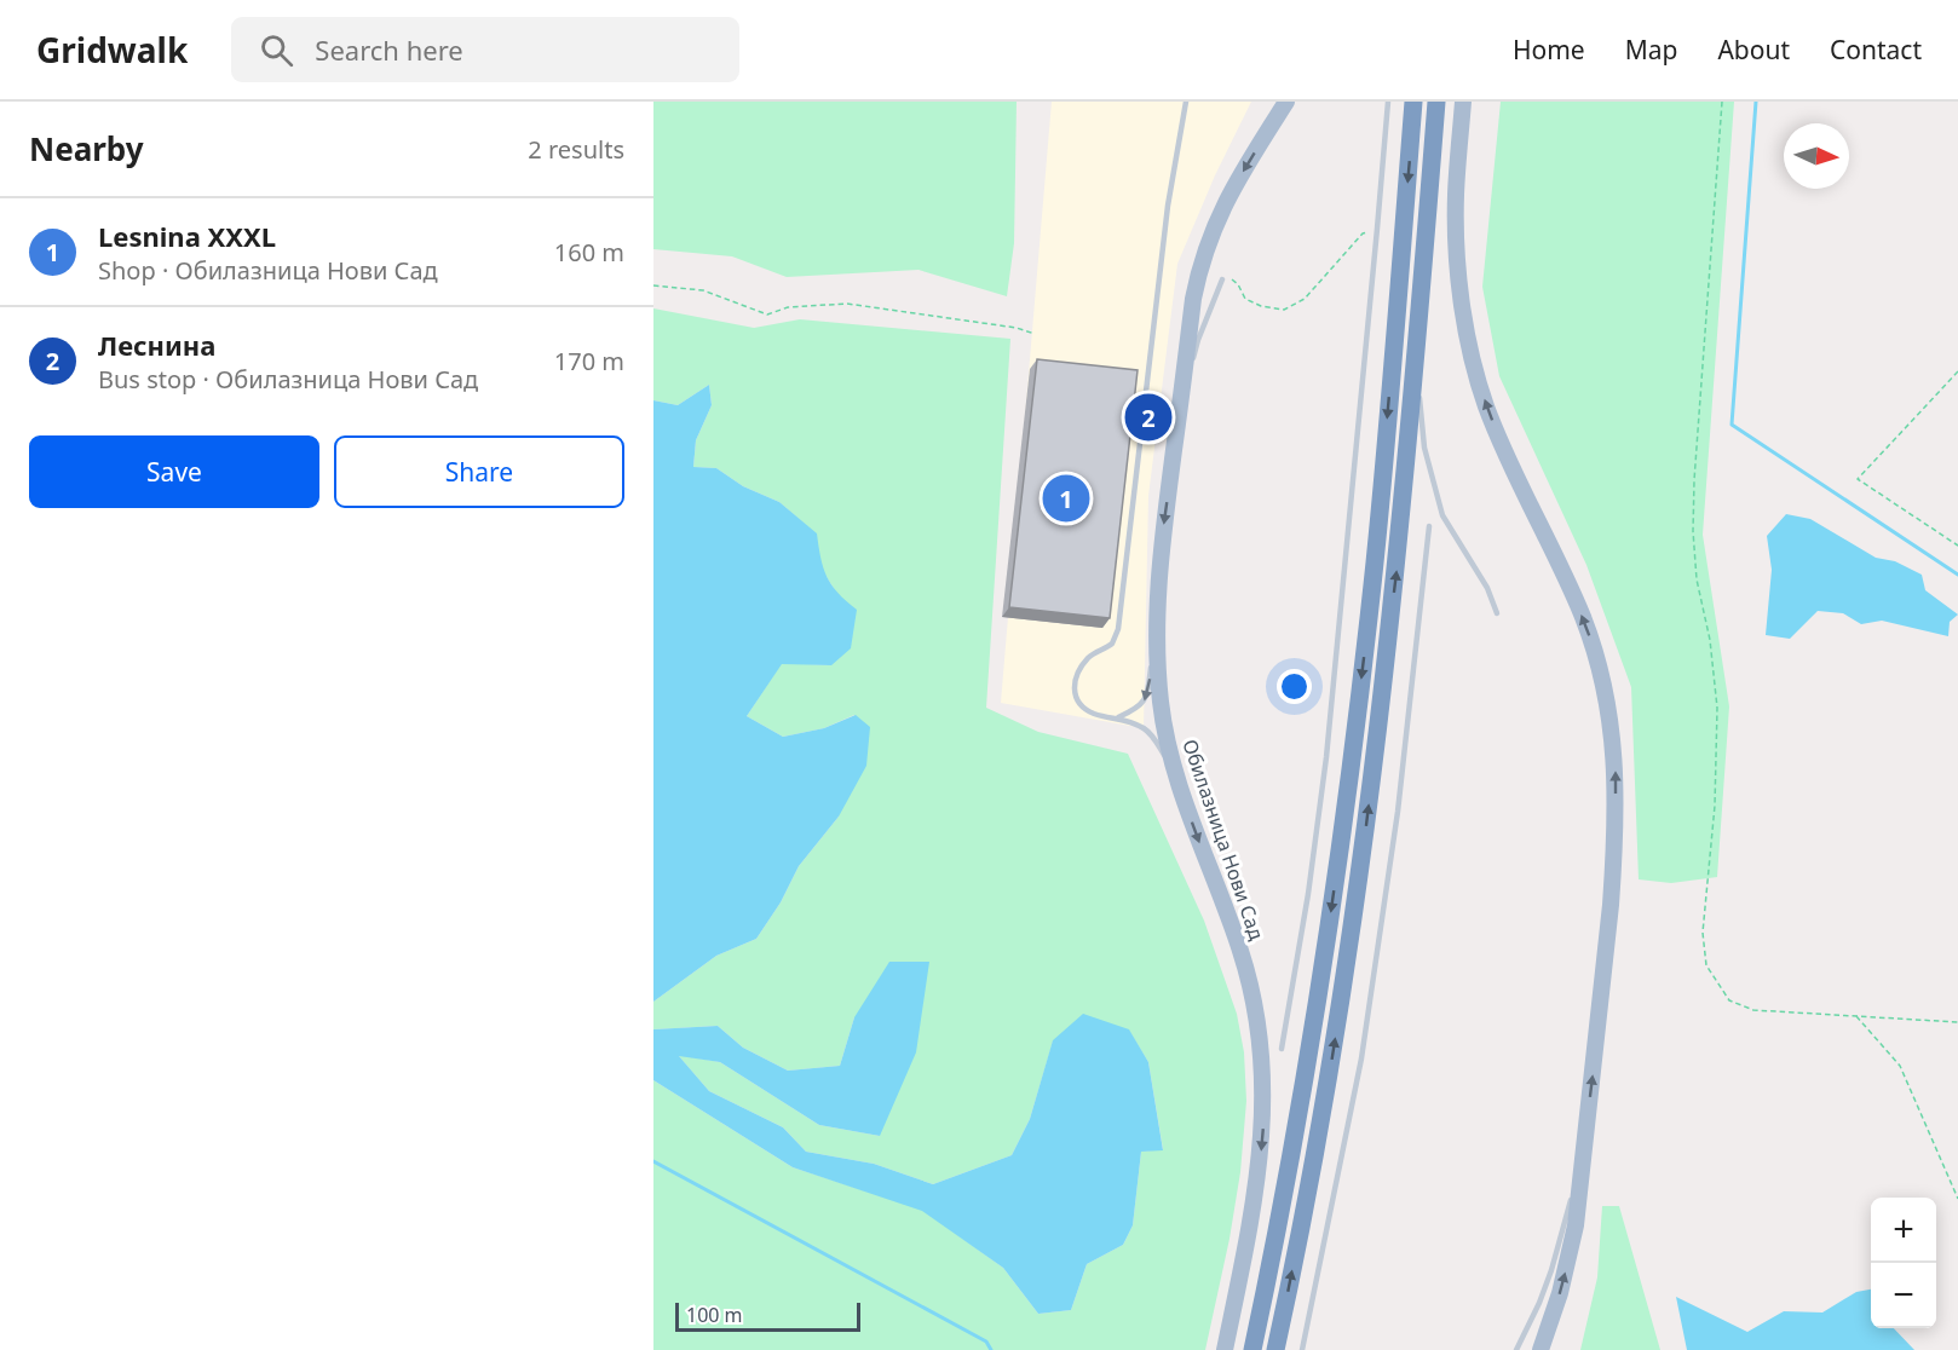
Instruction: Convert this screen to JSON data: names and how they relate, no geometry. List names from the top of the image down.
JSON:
{
  "streets": {
    "main road": ["Обилазница Нови Сад"]
  },
  "one_way": ["Обилазница Нови Сад"],
  "scale_bar": "100 m",
  "north": "right",
  "page": {
    "header": "Gridwalk",
    "search": "Search here",
    "nav": [
      "Home",
      "Map",
      "About",
      "Contact"
    ],
    "heading": ["Nearby", "2 results"],
    "list": [
      {
        "mark": "1",
        "name": "Lesnina XXXL",
        "note": "Shop · Обилазница Нови Сад",
        "value": "160 m"
      },
      {
        "mark": "2",
        "name": "Леснина",
        "note": "Bus stop · Обилазница Нови Сад",
        "value": "170 m"
      }
    ],
    "pins": ["2", "1"],
    "buttons": ["Save", "Share"],
    "map_buttons": ["+", "−"],
    "scale": "100 m"
  }
}
